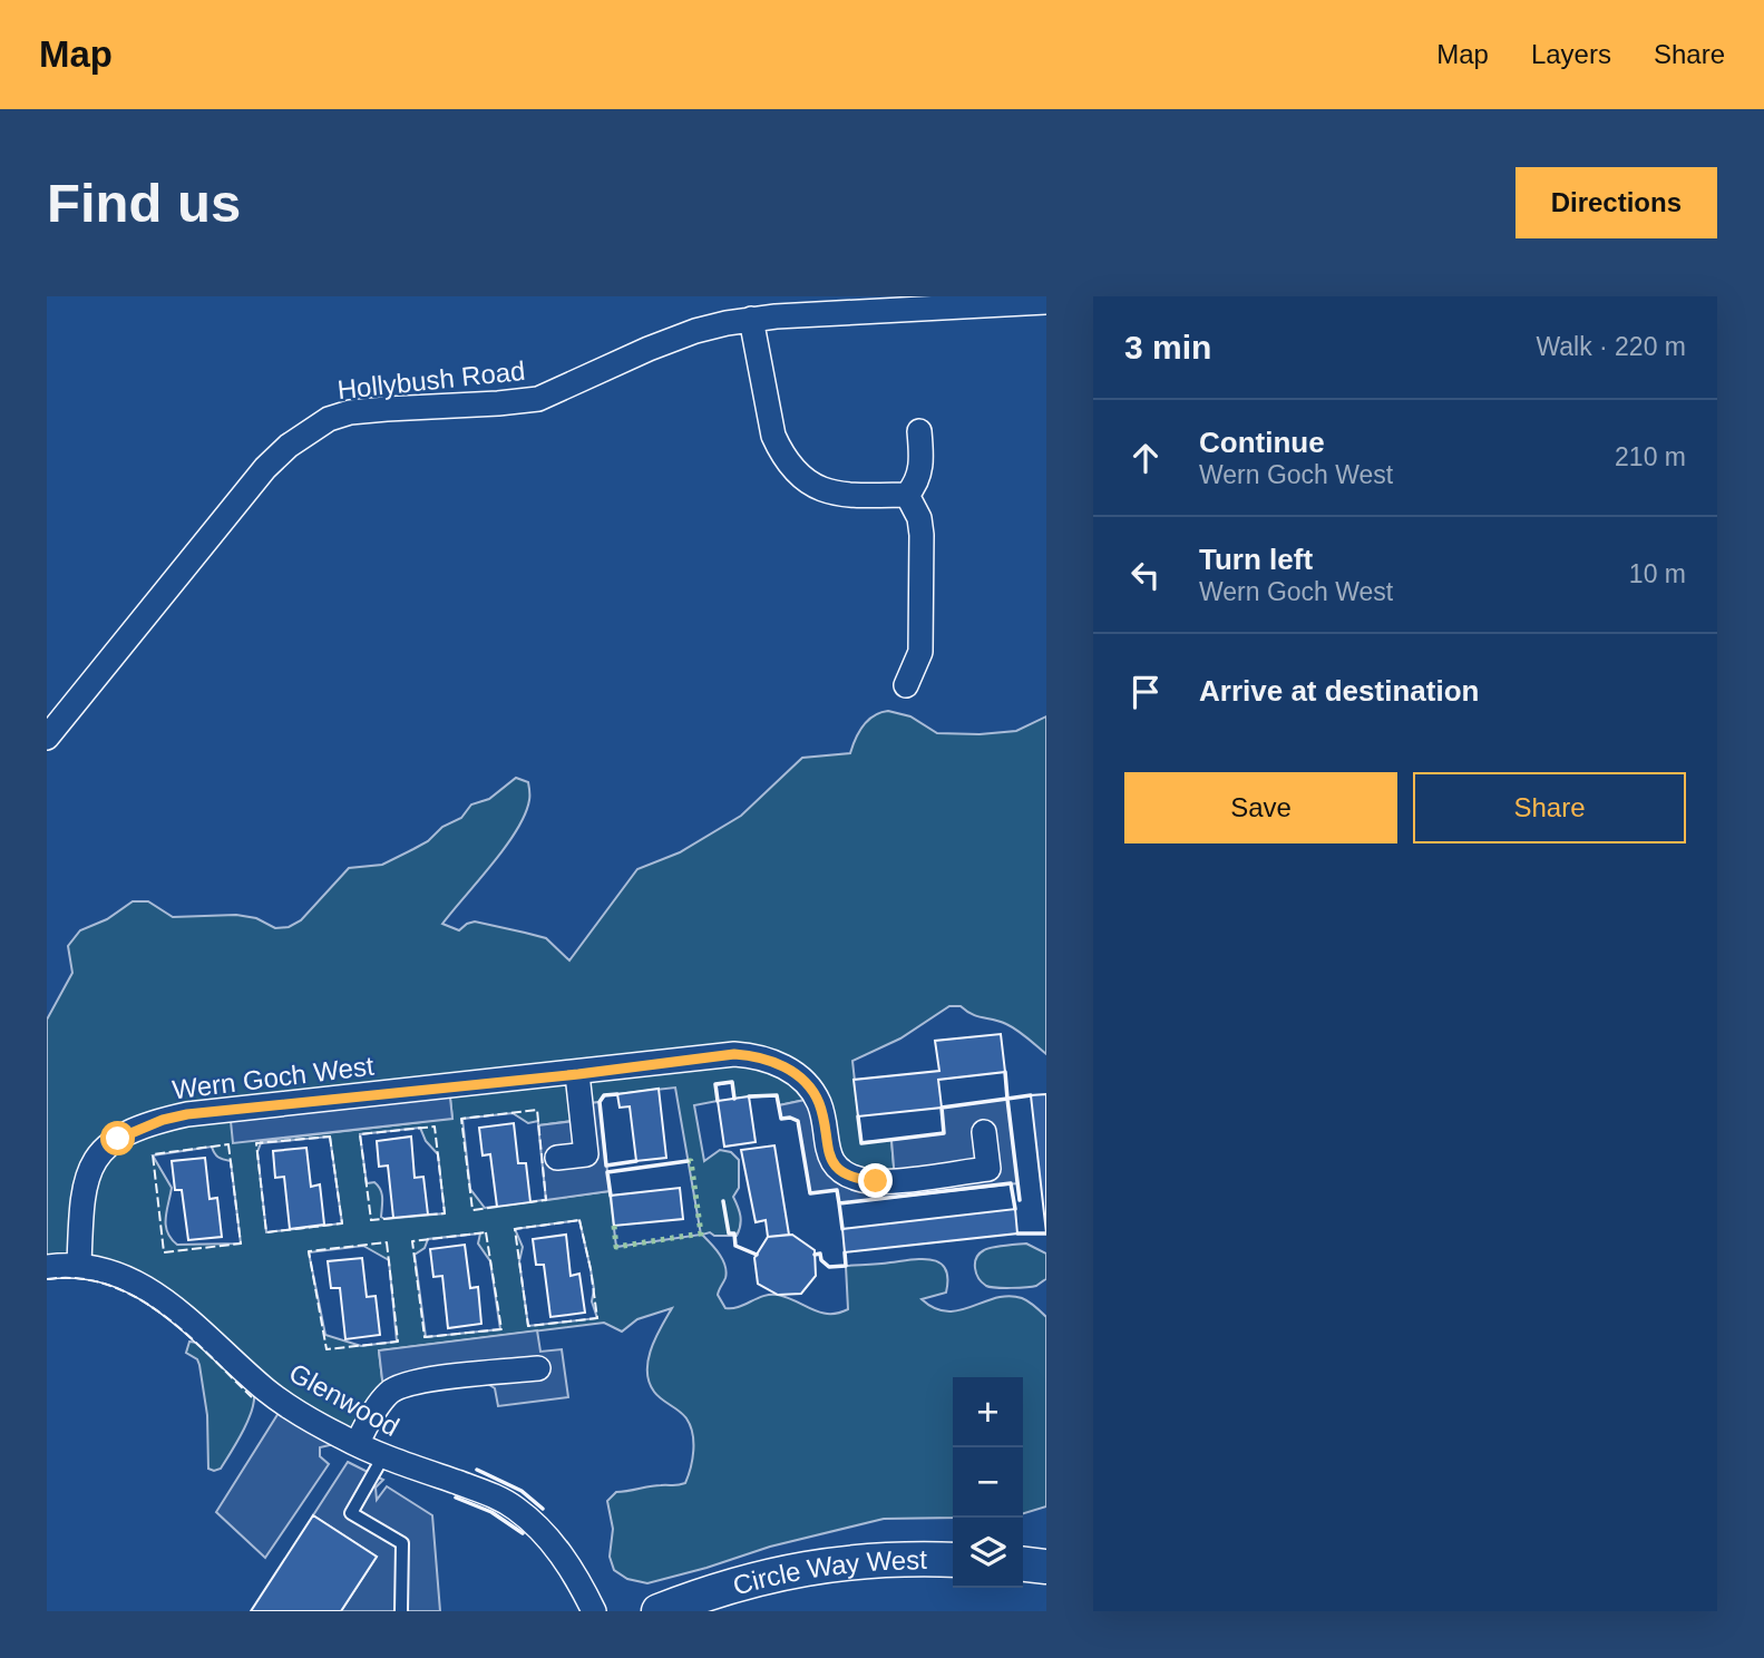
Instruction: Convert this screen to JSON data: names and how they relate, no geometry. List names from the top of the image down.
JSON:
{
  "streets": {
    "street": [
      "Hollybush Road",
      "Wern Goch West",
      "Glenwood",
      "Circle Way West"
    ]
  },
  "crossings": [
    ["Wern Goch West", "Glenwood"]
  ],
  "page": {
    "header": "Map",
    "nav": ["Map", "Layers", "Share"],
    "buttons": [
      "Directions",
      ["Save", "Share"]
    ],
    "title": "Find us",
    "heading": ["3 min", "Walk · 220 m"],
    "list": [
      ["Continue", "Wern Goch West", "210 m"],
      ["Turn left", "Wern Goch West", "10 m"],
      "Arrive at destination"
    ],
    "map_buttons": ["+", "−"]
  }
}
